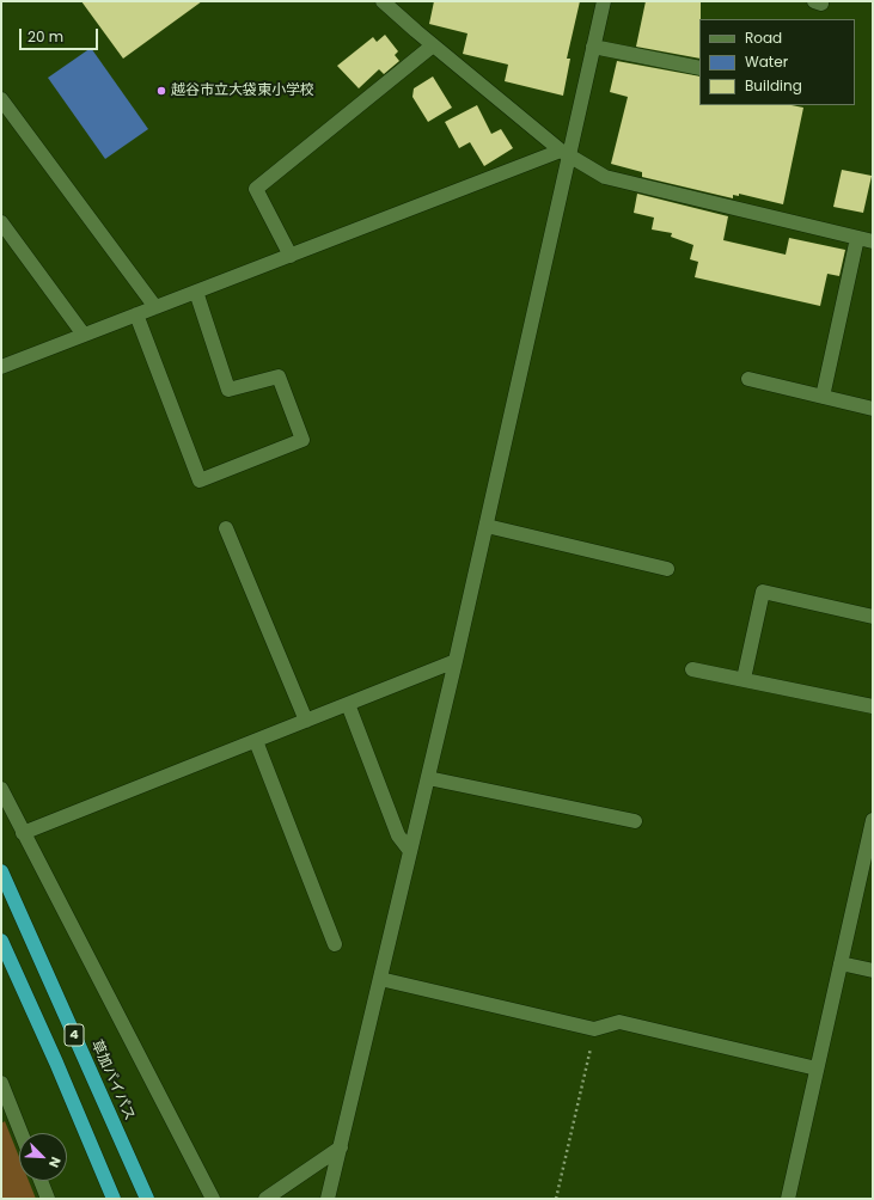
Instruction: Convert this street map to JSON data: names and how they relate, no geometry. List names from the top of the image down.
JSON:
{
  "streets": {
    "highway": ["4", "草加バイパス"]
  },
  "places": ["越谷市立大袋東小学校"],
  "legend": ["Road", "Water", "Building"],
  "scale_bar": "20 m",
  "north": "bottom right"
}
